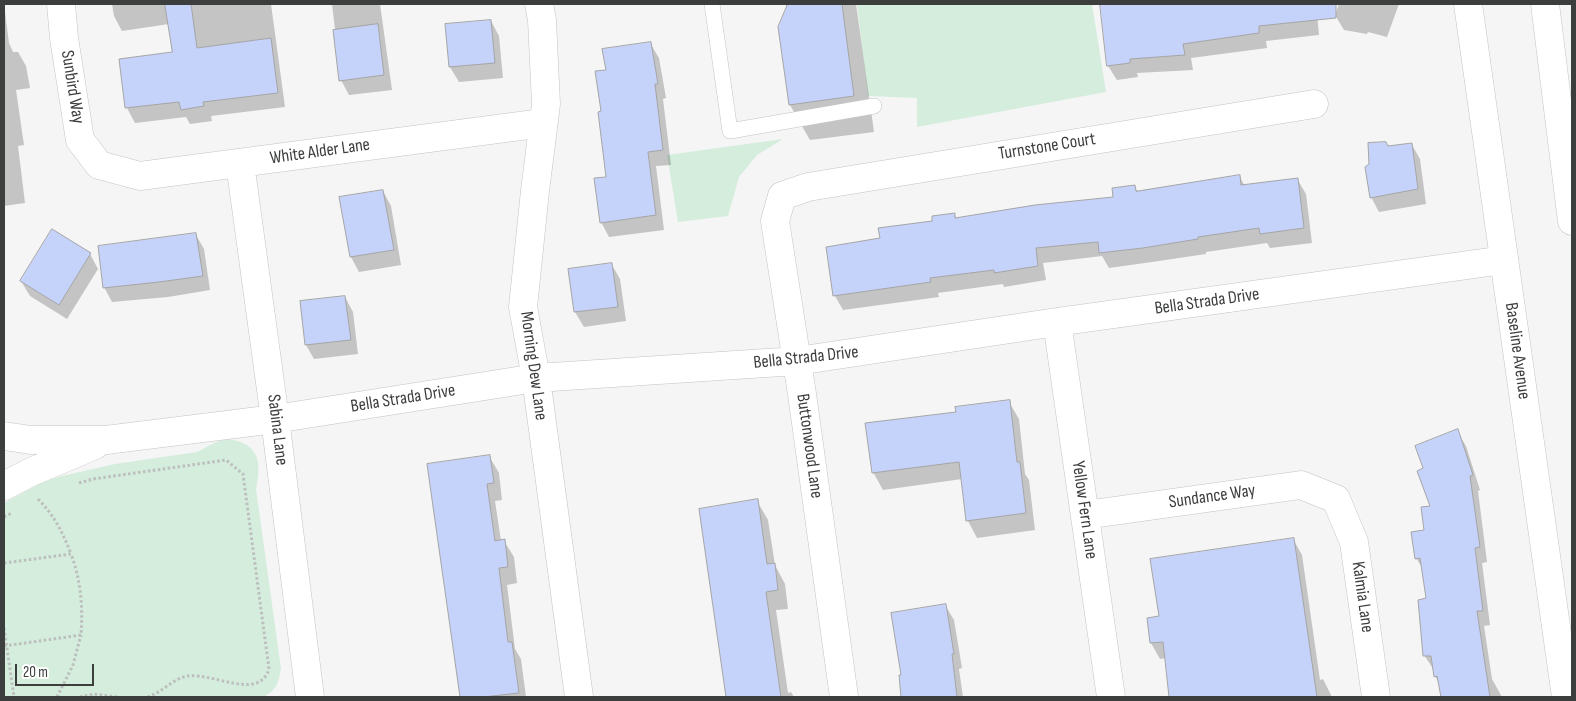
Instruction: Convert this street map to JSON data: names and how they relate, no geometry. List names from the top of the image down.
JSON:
{
  "streets": {
    "street": [
      "Sunbird Way",
      "Turnstone Court",
      "White Alder Lane",
      "Bella Strada Drive",
      "Baseline Avenue",
      "Morning Dew Lane",
      "Sabina Lane",
      "Buttonwood Lane",
      "Sundance Way",
      "Yellow Fern Lane",
      "Kalmia Lane"
    ]
  },
  "crossings": [
    ["Sunbird Way", "White Alder Lane"],
    ["Turnstone Court", "Buttonwood Lane"],
    ["White Alder Lane", "Morning Dew Lane"],
    ["White Alder Lane", "Sabina Lane"],
    ["Bella Strada Drive", "Baseline Avenue"],
    ["Bella Strada Drive", "Morning Dew Lane"],
    ["Bella Strada Drive", "Sabina Lane"],
    ["Bella Strada Drive", "Buttonwood Lane"],
    ["Bella Strada Drive", "Yellow Fern Lane"],
    ["Sundance Way", "Yellow Fern Lane"],
    ["Sundance Way", "Kalmia Lane"]
  ],
  "scale_bar": "20 m"
}
